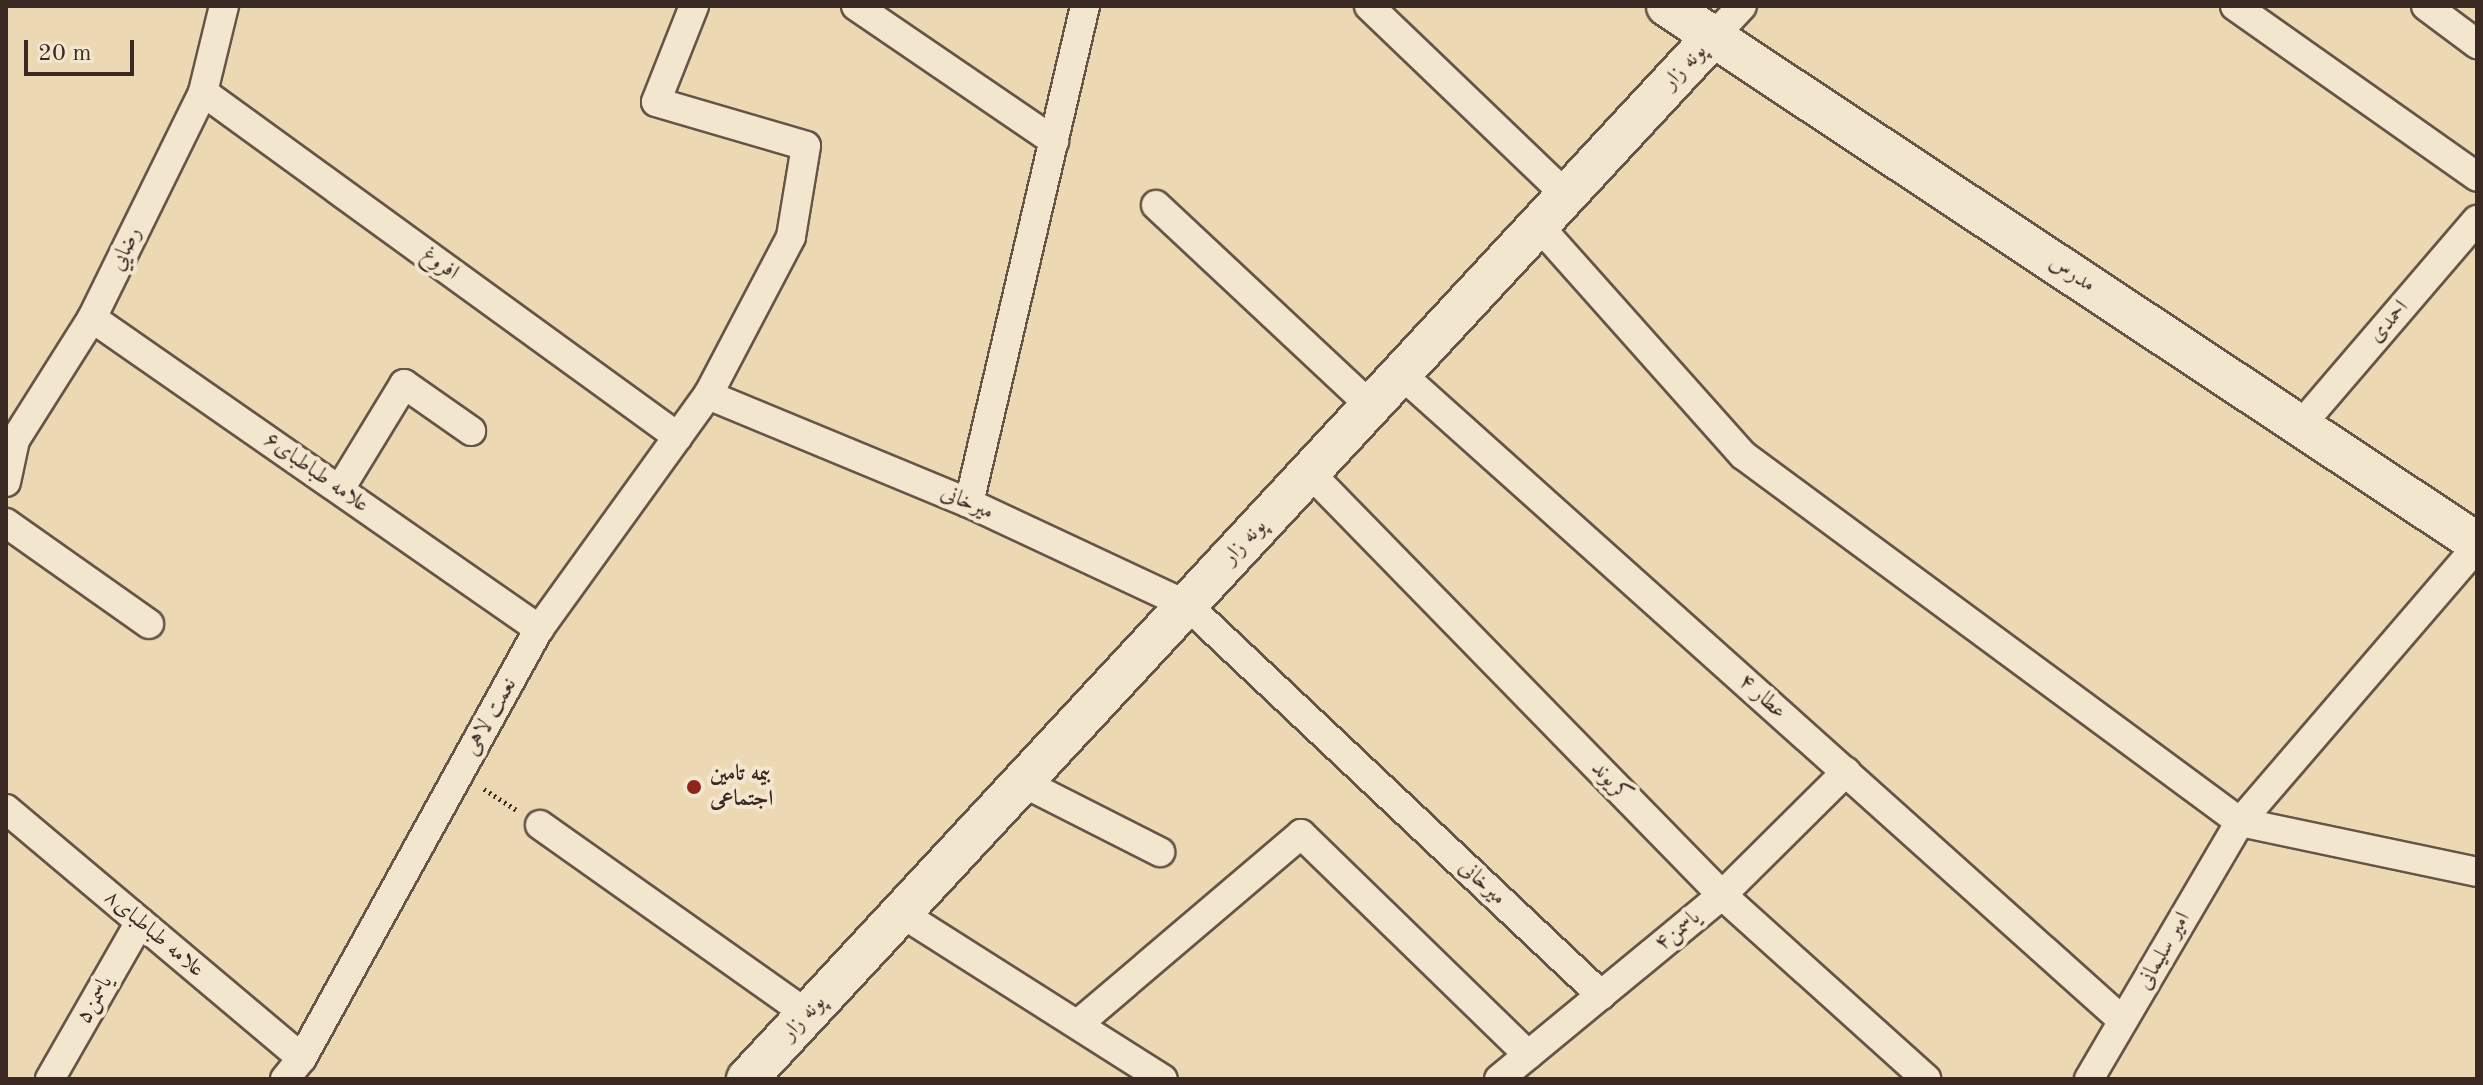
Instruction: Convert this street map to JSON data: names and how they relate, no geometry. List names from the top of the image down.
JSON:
{
  "streets": {
    "street": [
      "پونه زار",
      "رضایي",
      "افروغ",
      "مدرس",
      "احمدی",
      "علامه طباطبای۶",
      "میرخانی",
      "عطار ۴",
      "نعمت لاهی",
      "کریوند",
      "یاسمن۴",
      "علامه طباطبای۸",
      "امیر سلیمانی",
      "یاسمن۵"
    ]
  },
  "crossings": [
    ["پونه زار", "مدرس"],
    ["پونه زار", "میرخانی"],
    ["پونه زار", "عطار ۴"],
    ["پونه زار", "کریوند"],
    ["رضایي", "افروغ"],
    ["رضایي", "علامه طباطبای۶"],
    ["افروغ", "نعمت لاهی"],
    ["مدرس", "احمدی"],
    ["مدرس", "امیر سلیمانی"],
    ["علامه طباطبای۶", "نعمت لاهی"],
    ["میرخانی", "نعمت لاهی"],
    ["میرخانی", "یاسمن۴"],
    ["عطار ۴", "یاسمن۴"],
    ["عطار ۴", "امیر سلیمانی"],
    ["نعمت لاهی", "علامه طباطبای۸"],
    ["کریوند", "یاسمن۴"],
    ["علامه طباطبای۸", "یاسمن۵"]
  ],
  "places": ["بیمه تامین اجتماعی"],
  "scale_bar": "20 m"
}
